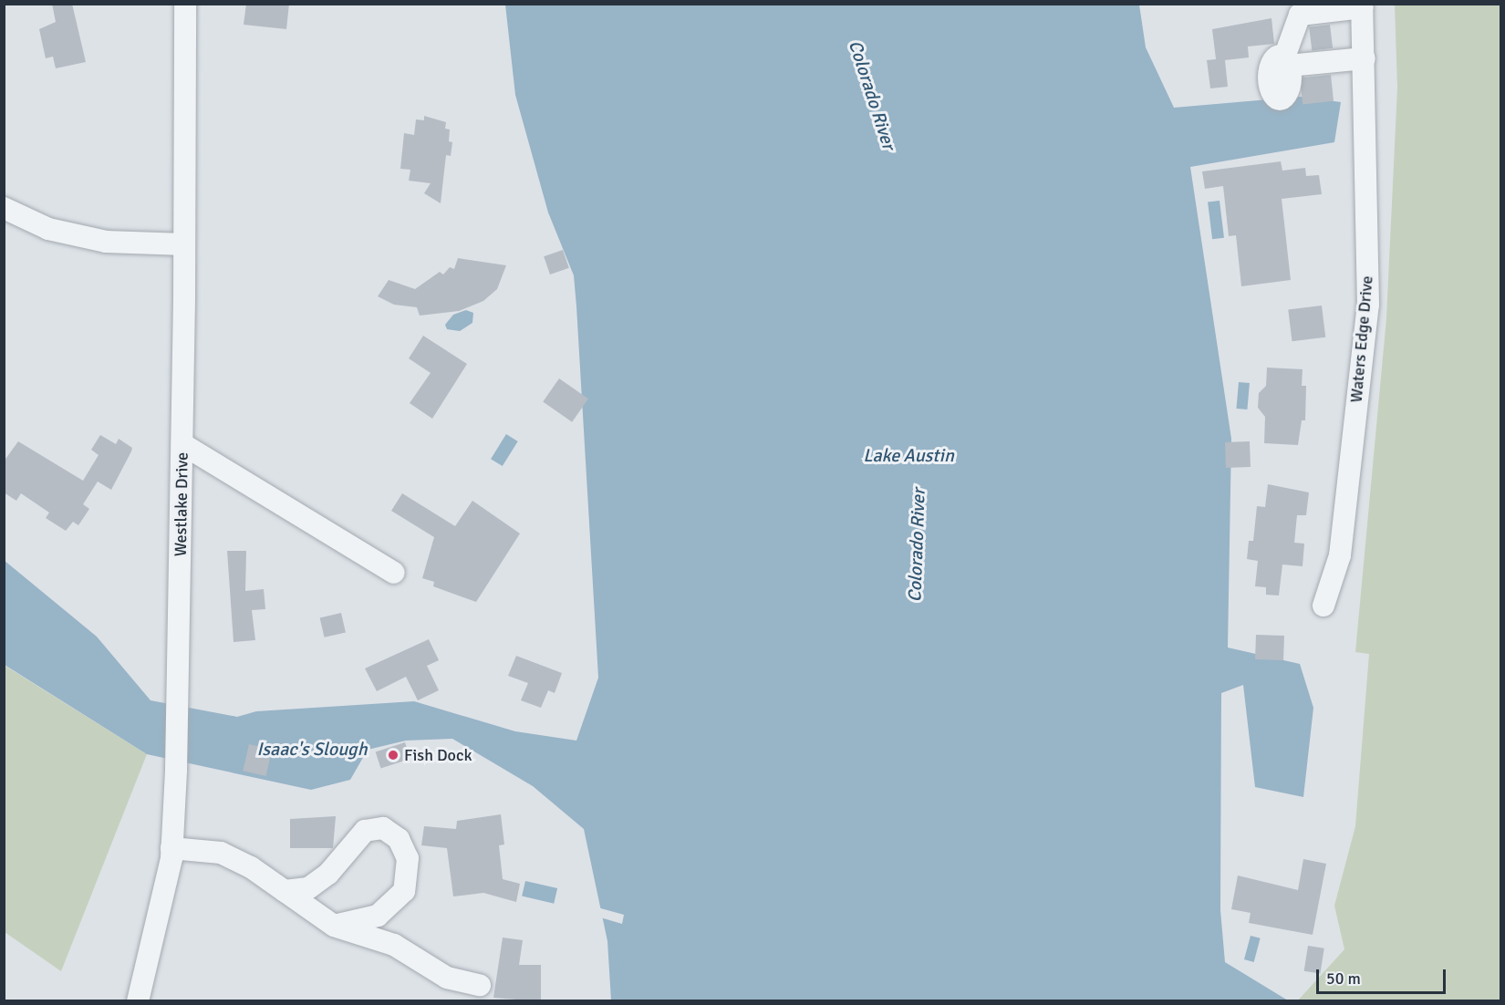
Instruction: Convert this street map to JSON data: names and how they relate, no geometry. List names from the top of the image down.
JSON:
{
  "streets": {
    "street": ["Waters Edge Drive", "Westlake Drive"]
  },
  "water": ["Colorado River", "Lake Austin", "Isaac's Slough"],
  "places": ["Fish Dock"],
  "scale_bar": "50 m"
}
